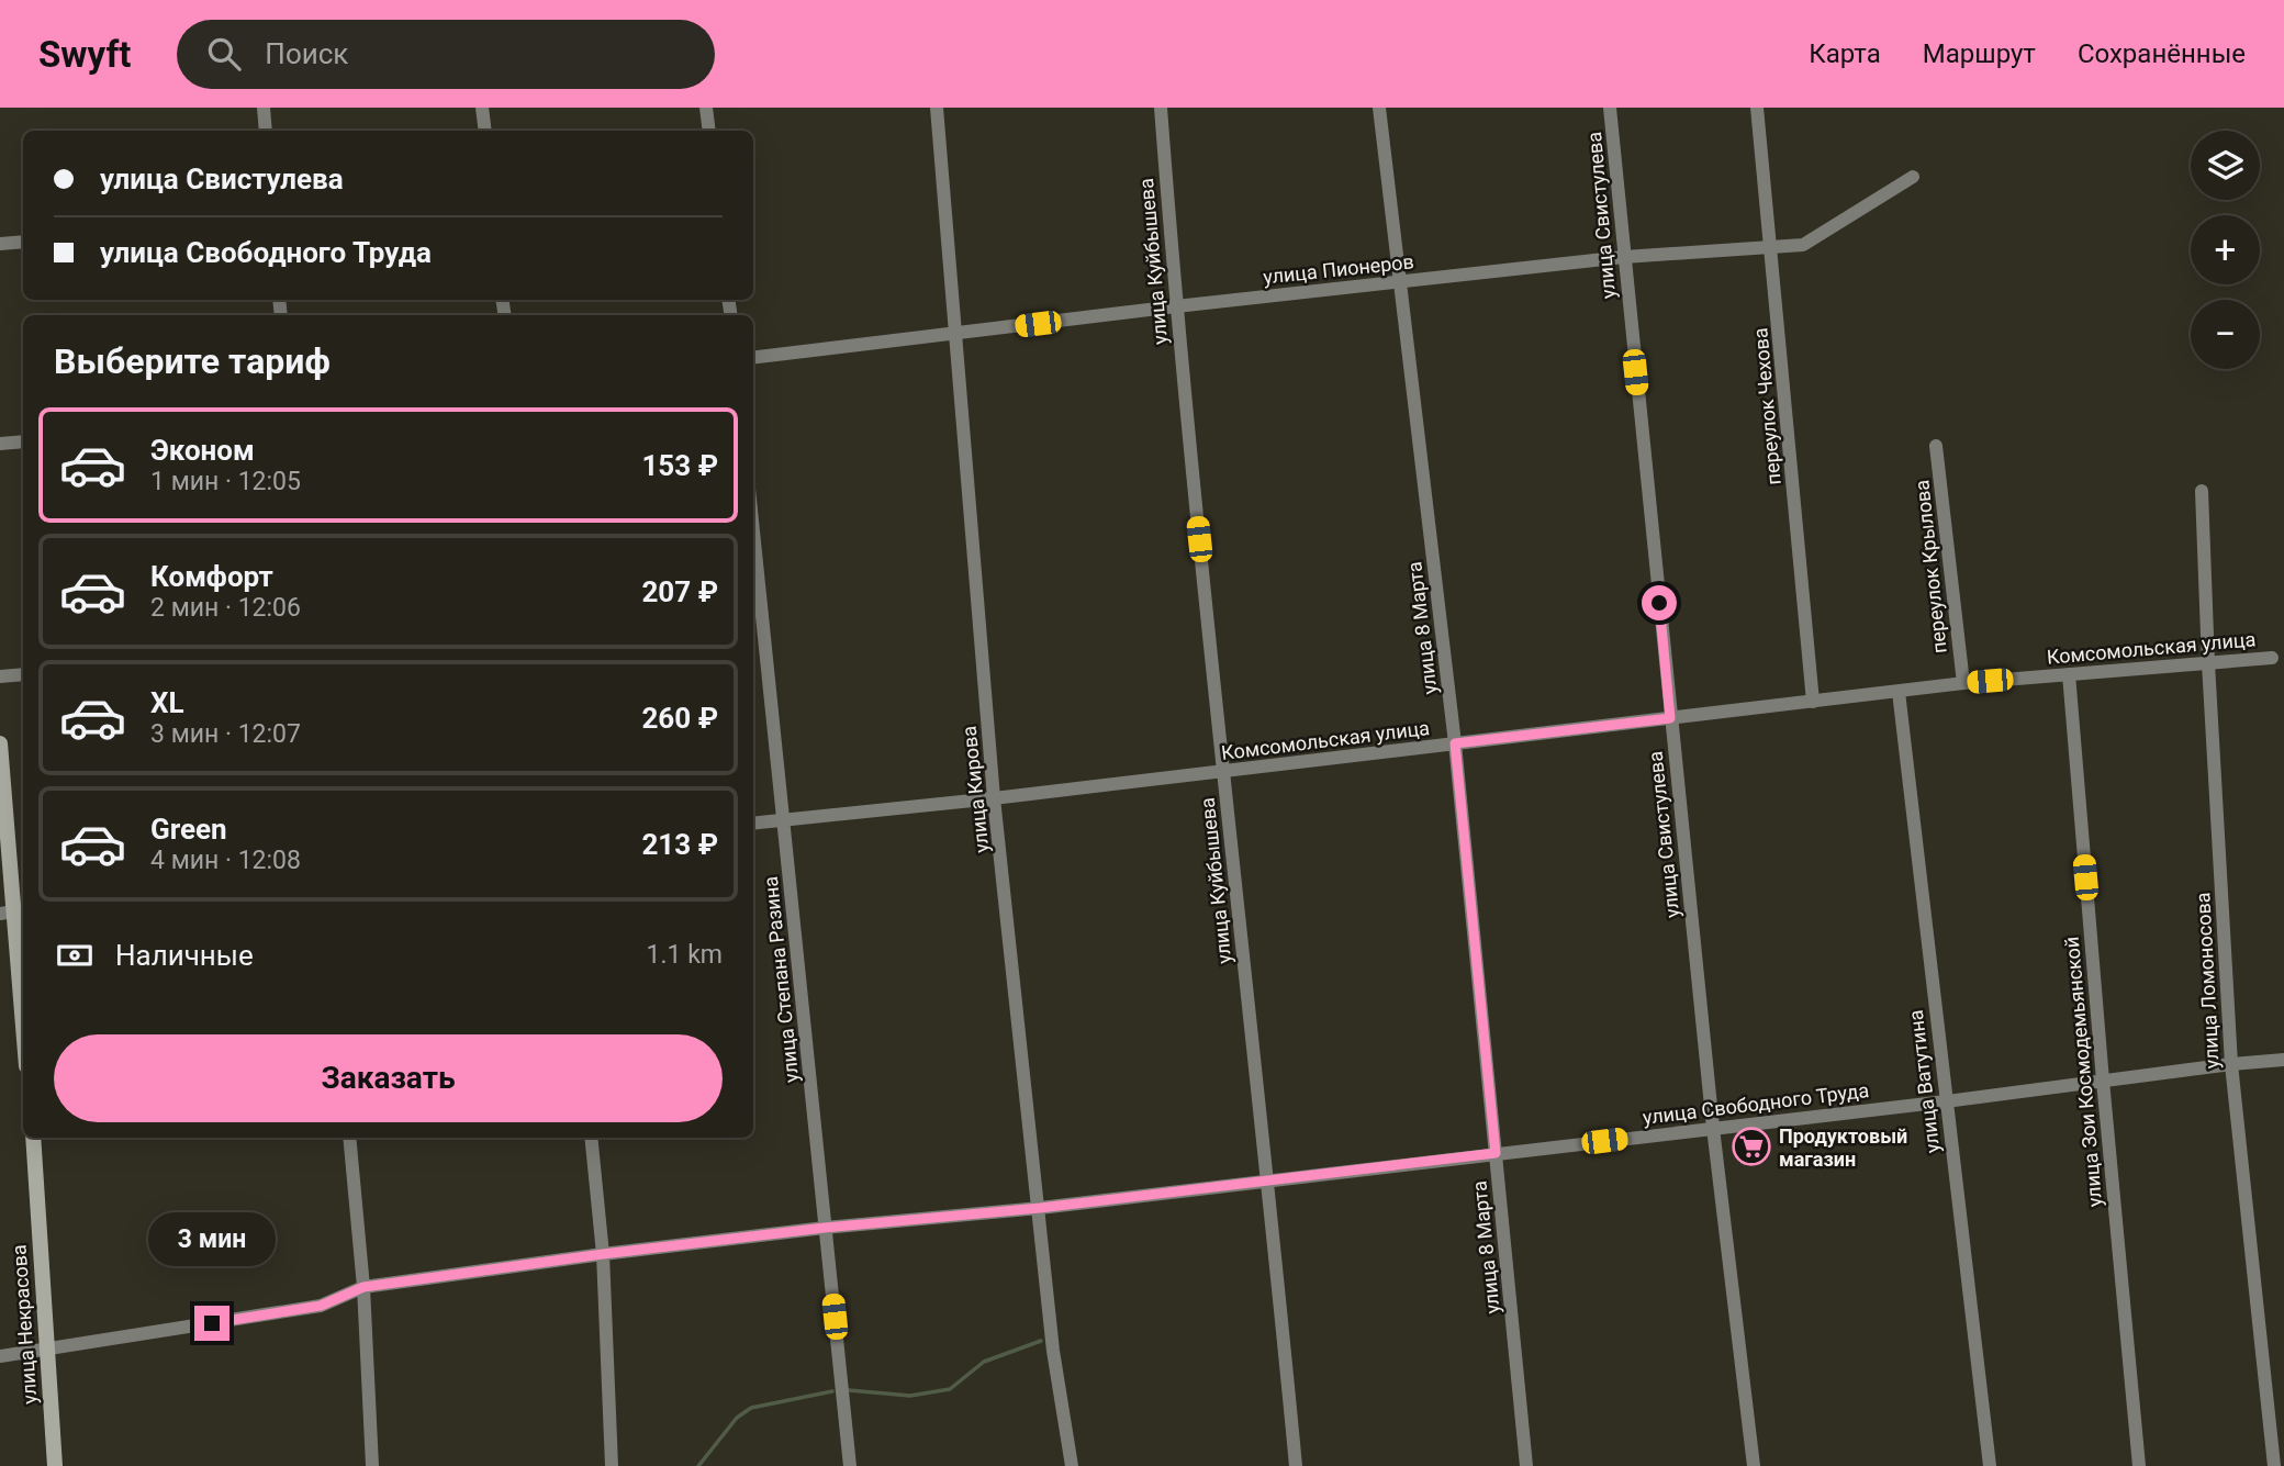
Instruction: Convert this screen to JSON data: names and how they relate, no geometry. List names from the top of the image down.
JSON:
{
  "streets": {
    "street": [
      "улица Свистулева",
      "улица Куйбышева",
      "улица Пионеров",
      "переулок Чехова",
      "переулок Крылова",
      "улица 8 Марта",
      "Комсомольская улица",
      "улица Кирова",
      "улица Степана Разина",
      "улица Ломоносова",
      "улица Зои Космодемьянской",
      "улица Ватутина",
      "улица Свободного Труда",
      "улица Некрасова"
    ]
  },
  "crossings": [
    ["улица Свистулева", "улица Пионеров"],
    ["улица Свистулева", "Комсомольская улица"],
    ["улица Свистулева", "улица Свободного Труда"],
    ["улица Куйбышева", "улица Пионеров"],
    ["улица Куйбышева", "Комсомольская улица"],
    ["улица Куйбышева", "улица Свободного Труда"],
    ["улица Пионеров", "переулок Чехова"],
    ["улица Пионеров", "улица 8 Марта"],
    ["улица Пионеров", "улица Кирова"],
    ["переулок Чехова", "Комсомольская улица"],
    ["переулок Крылова", "Комсомольская улица"],
    ["улица 8 Марта", "Комсомольская улица"],
    ["улица 8 Марта", "улица Свободного Труда"],
    ["Комсомольская улица", "улица Кирова"],
    ["Комсомольская улица", "улица Степана Разина"],
    ["Комсомольская улица", "улица Ломоносова"],
    ["Комсомольская улица", "улица Зои Космодемьянской"],
    ["Комсомольская улица", "улица Ватутина"],
    ["улица Кирова", "улица Свободного Труда"],
    ["улица Степана Разина", "улица Свободного Труда"],
    ["улица Ломоносова", "улица Свободного Труда"],
    ["улица Зои Космодемьянской", "улица Свободного Труда"],
    ["улица Ватутина", "улица Свободного Труда"],
    ["улица Свободного Труда", "улица Некрасова"]
  ],
  "places": {
    "supermarket": ["Продуктовый магазин"]
  },
  "page": {
    "header": "Swyft",
    "search": "Поиск",
    "nav": ["Карта", "Маршрут", "Сохранённые"],
    "map_buttons": ["+", "−"],
    "banner": ["улица Свистулева", "улица Свободного Труда"],
    "heading": "Выберите тариф",
    "list": [
      {
        "name": "Эконом",
        "note": "1 мин · 12:05",
        "value": "153 ₽"
      },
      {
        "name": "Комфорт",
        "note": "2 мин · 12:06",
        "value": "207 ₽"
      },
      {
        "name": "XL",
        "note": "3 мин · 12:07",
        "value": "260 ₽"
      },
      {
        "name": "Green",
        "note": "4 мин · 12:08",
        "value": "213 ₽"
      }
    ],
    "pay": ["Наличные", "1.1 km"],
    "buttons": "Заказать",
    "bubble": "3 мин"
  }
}
